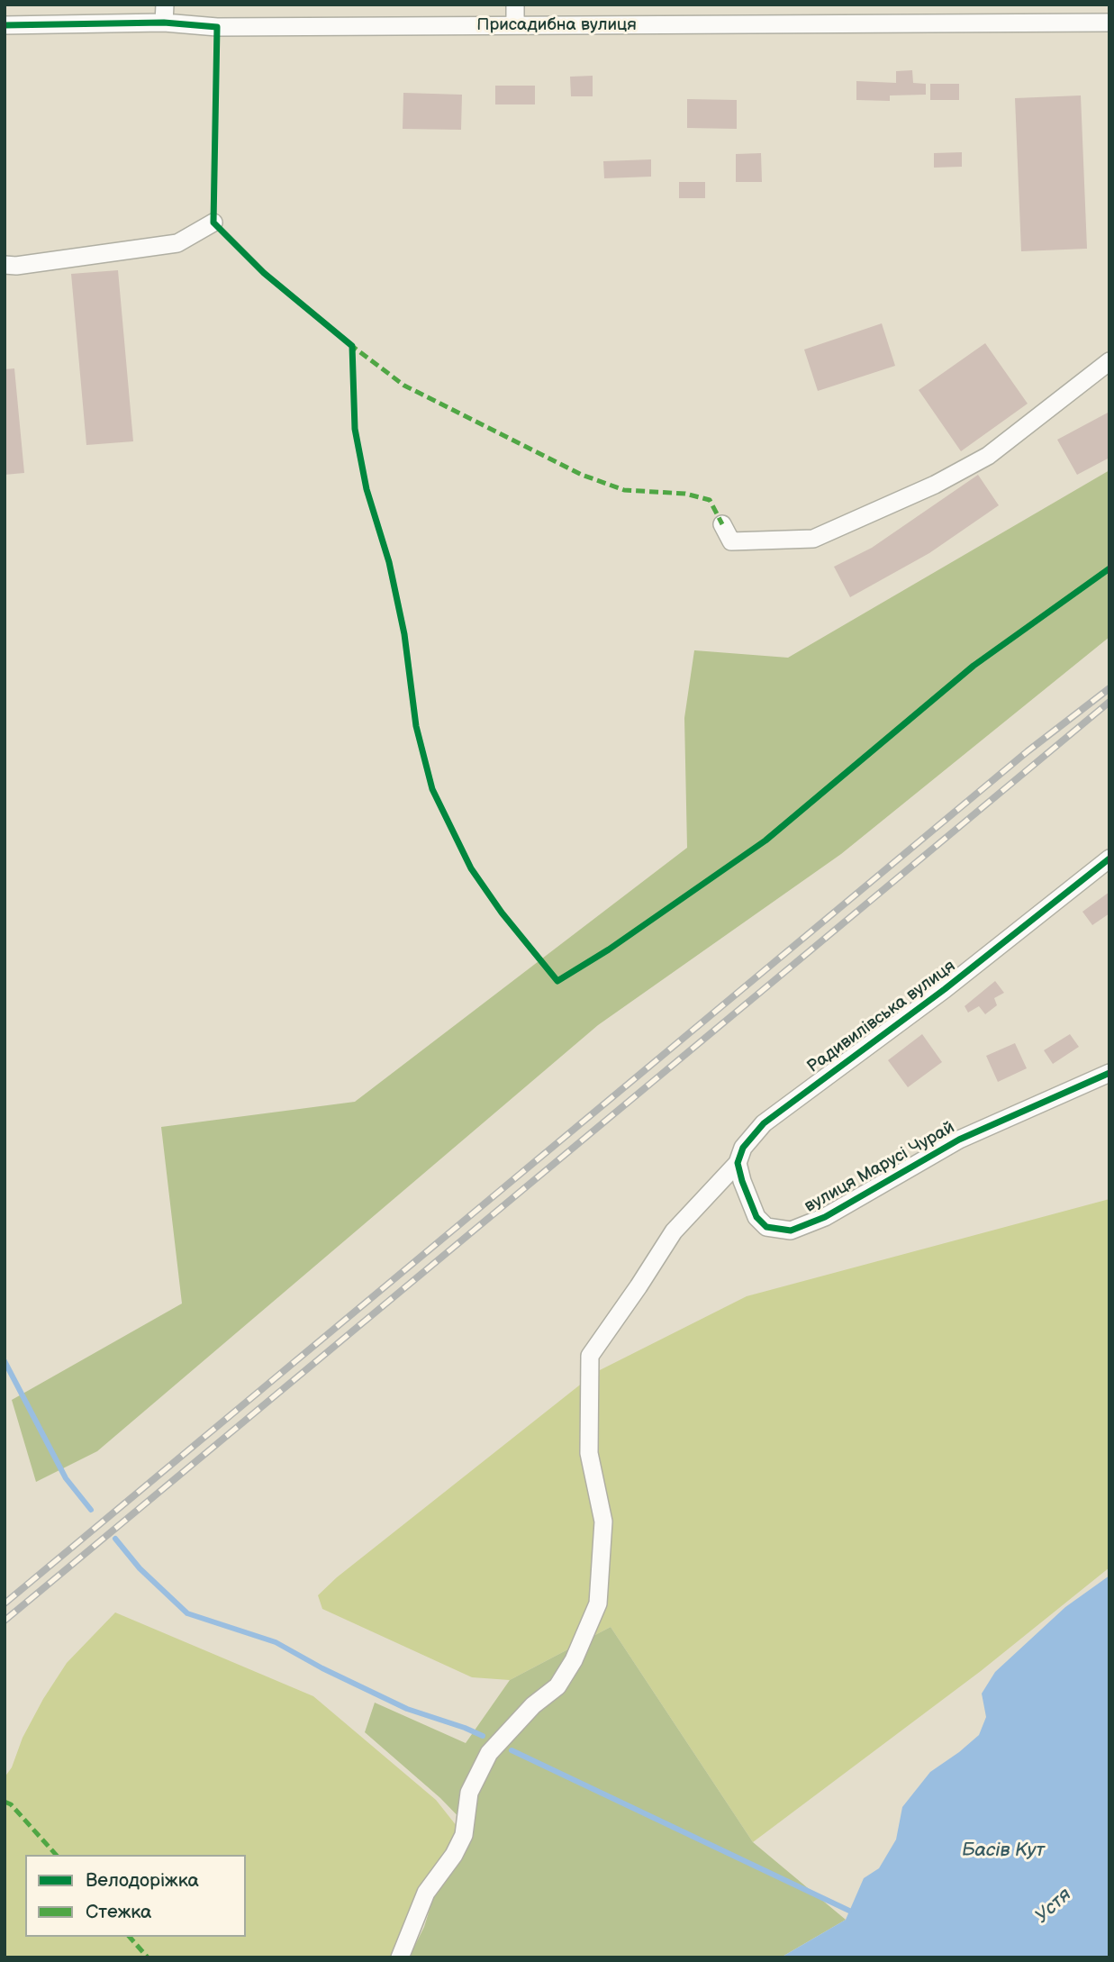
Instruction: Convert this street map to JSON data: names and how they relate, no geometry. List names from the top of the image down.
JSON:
{
  "streets": {
    "street": ["Присадибна вулиця", "Радивилівська вулиця", "вулиця Марусі Чурай"]
  },
  "crossings": [
    ["Радивилівська вулиця", "вулиця Марусі Чурай"]
  ],
  "water": ["Басів Кут", "Устя"],
  "legend": ["Велодоріжка", "Стежка"]
}
